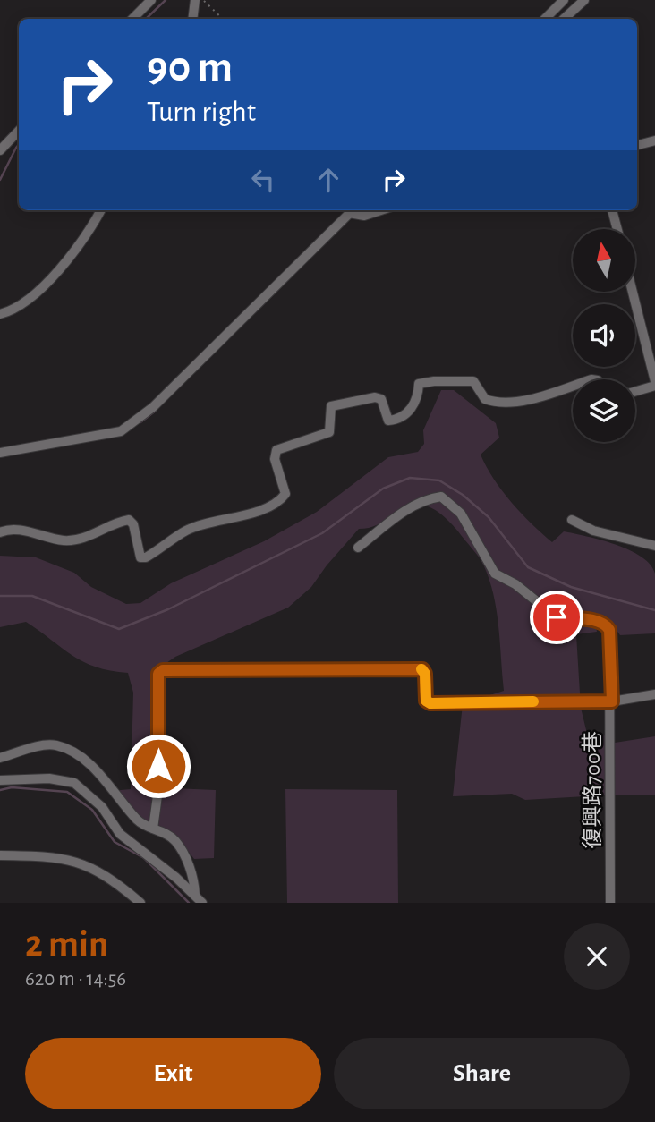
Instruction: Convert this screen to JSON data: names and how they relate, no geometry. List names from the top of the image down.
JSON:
{
  "streets": {
    "street": ["復興路700巷"]
  },
  "north": "top",
  "page": {
    "turn": ["90 m", "Turn right"],
    "heading": ["2 min", "620 m · 14:56"],
    "buttons": ["Exit", "Share"]
  }
}
